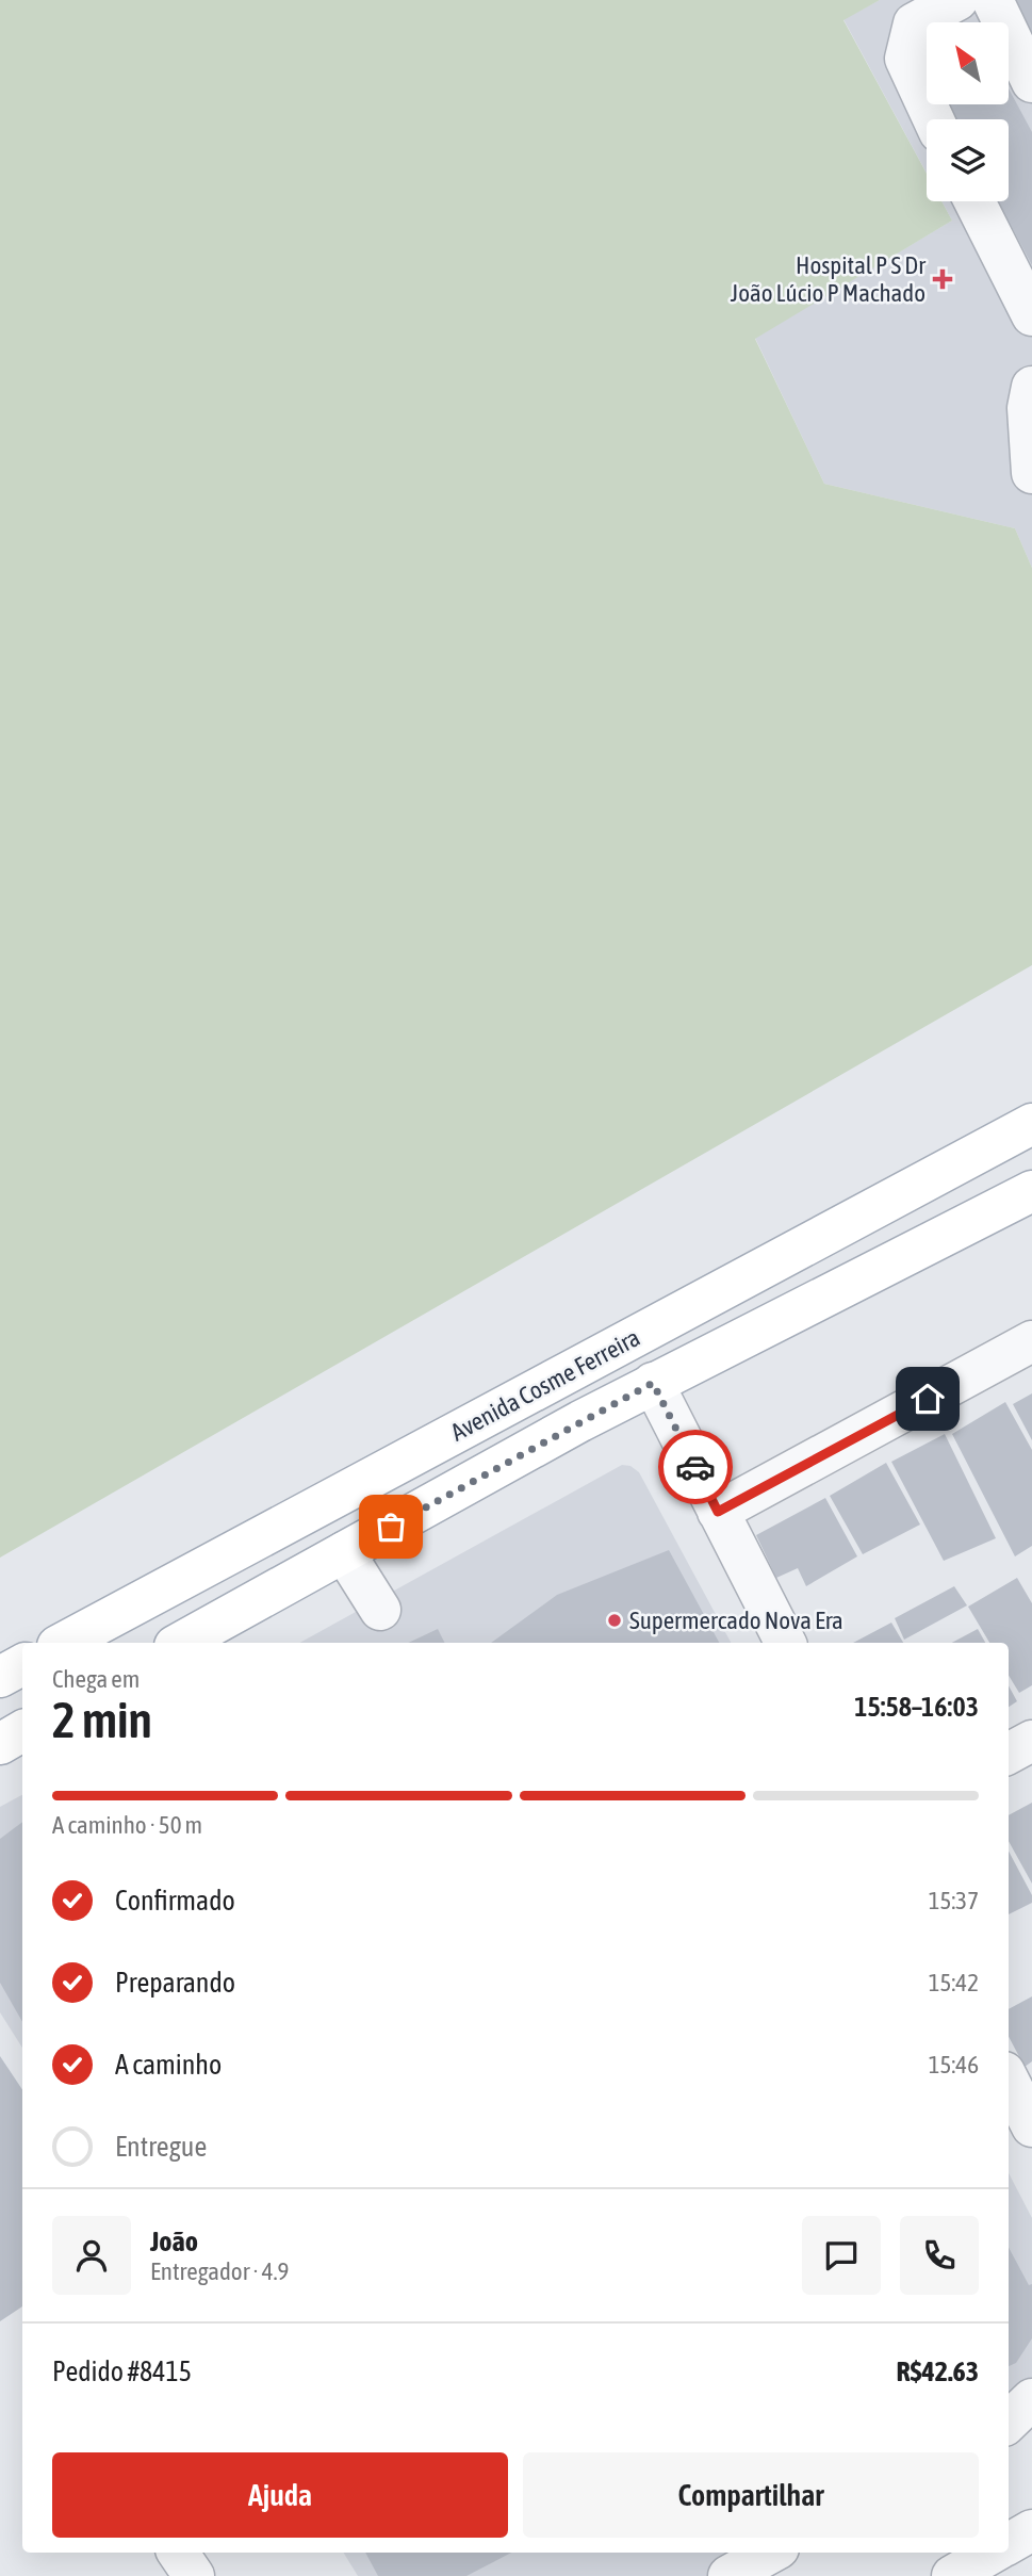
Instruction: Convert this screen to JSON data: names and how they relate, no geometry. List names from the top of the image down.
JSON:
{
  "streets": {
    "main road": ["Avenida Cosme Ferreira"]
  },
  "places": {
    "health": ["Hospital P S Dr João Lúcio P Machado"],
    "other": ["Supermercado Nova Era"]
  },
  "north": "top left",
  "page": {
    "heading": ["2 min", "Chega em", "15:58–16:03"],
    "panel": [
      "João",
      "Entregador · 4.9",
      "Pedido #8415",
      "R$42.63"
    ],
    "bar": "A caminho · 50 m",
    "list": [
      ["Confirmado", "15:37"],
      ["Preparando", "15:42"],
      ["A caminho", "15:46"],
      "Entregue"
    ],
    "buttons": ["Ajuda", "Compartilhar"]
  }
}
